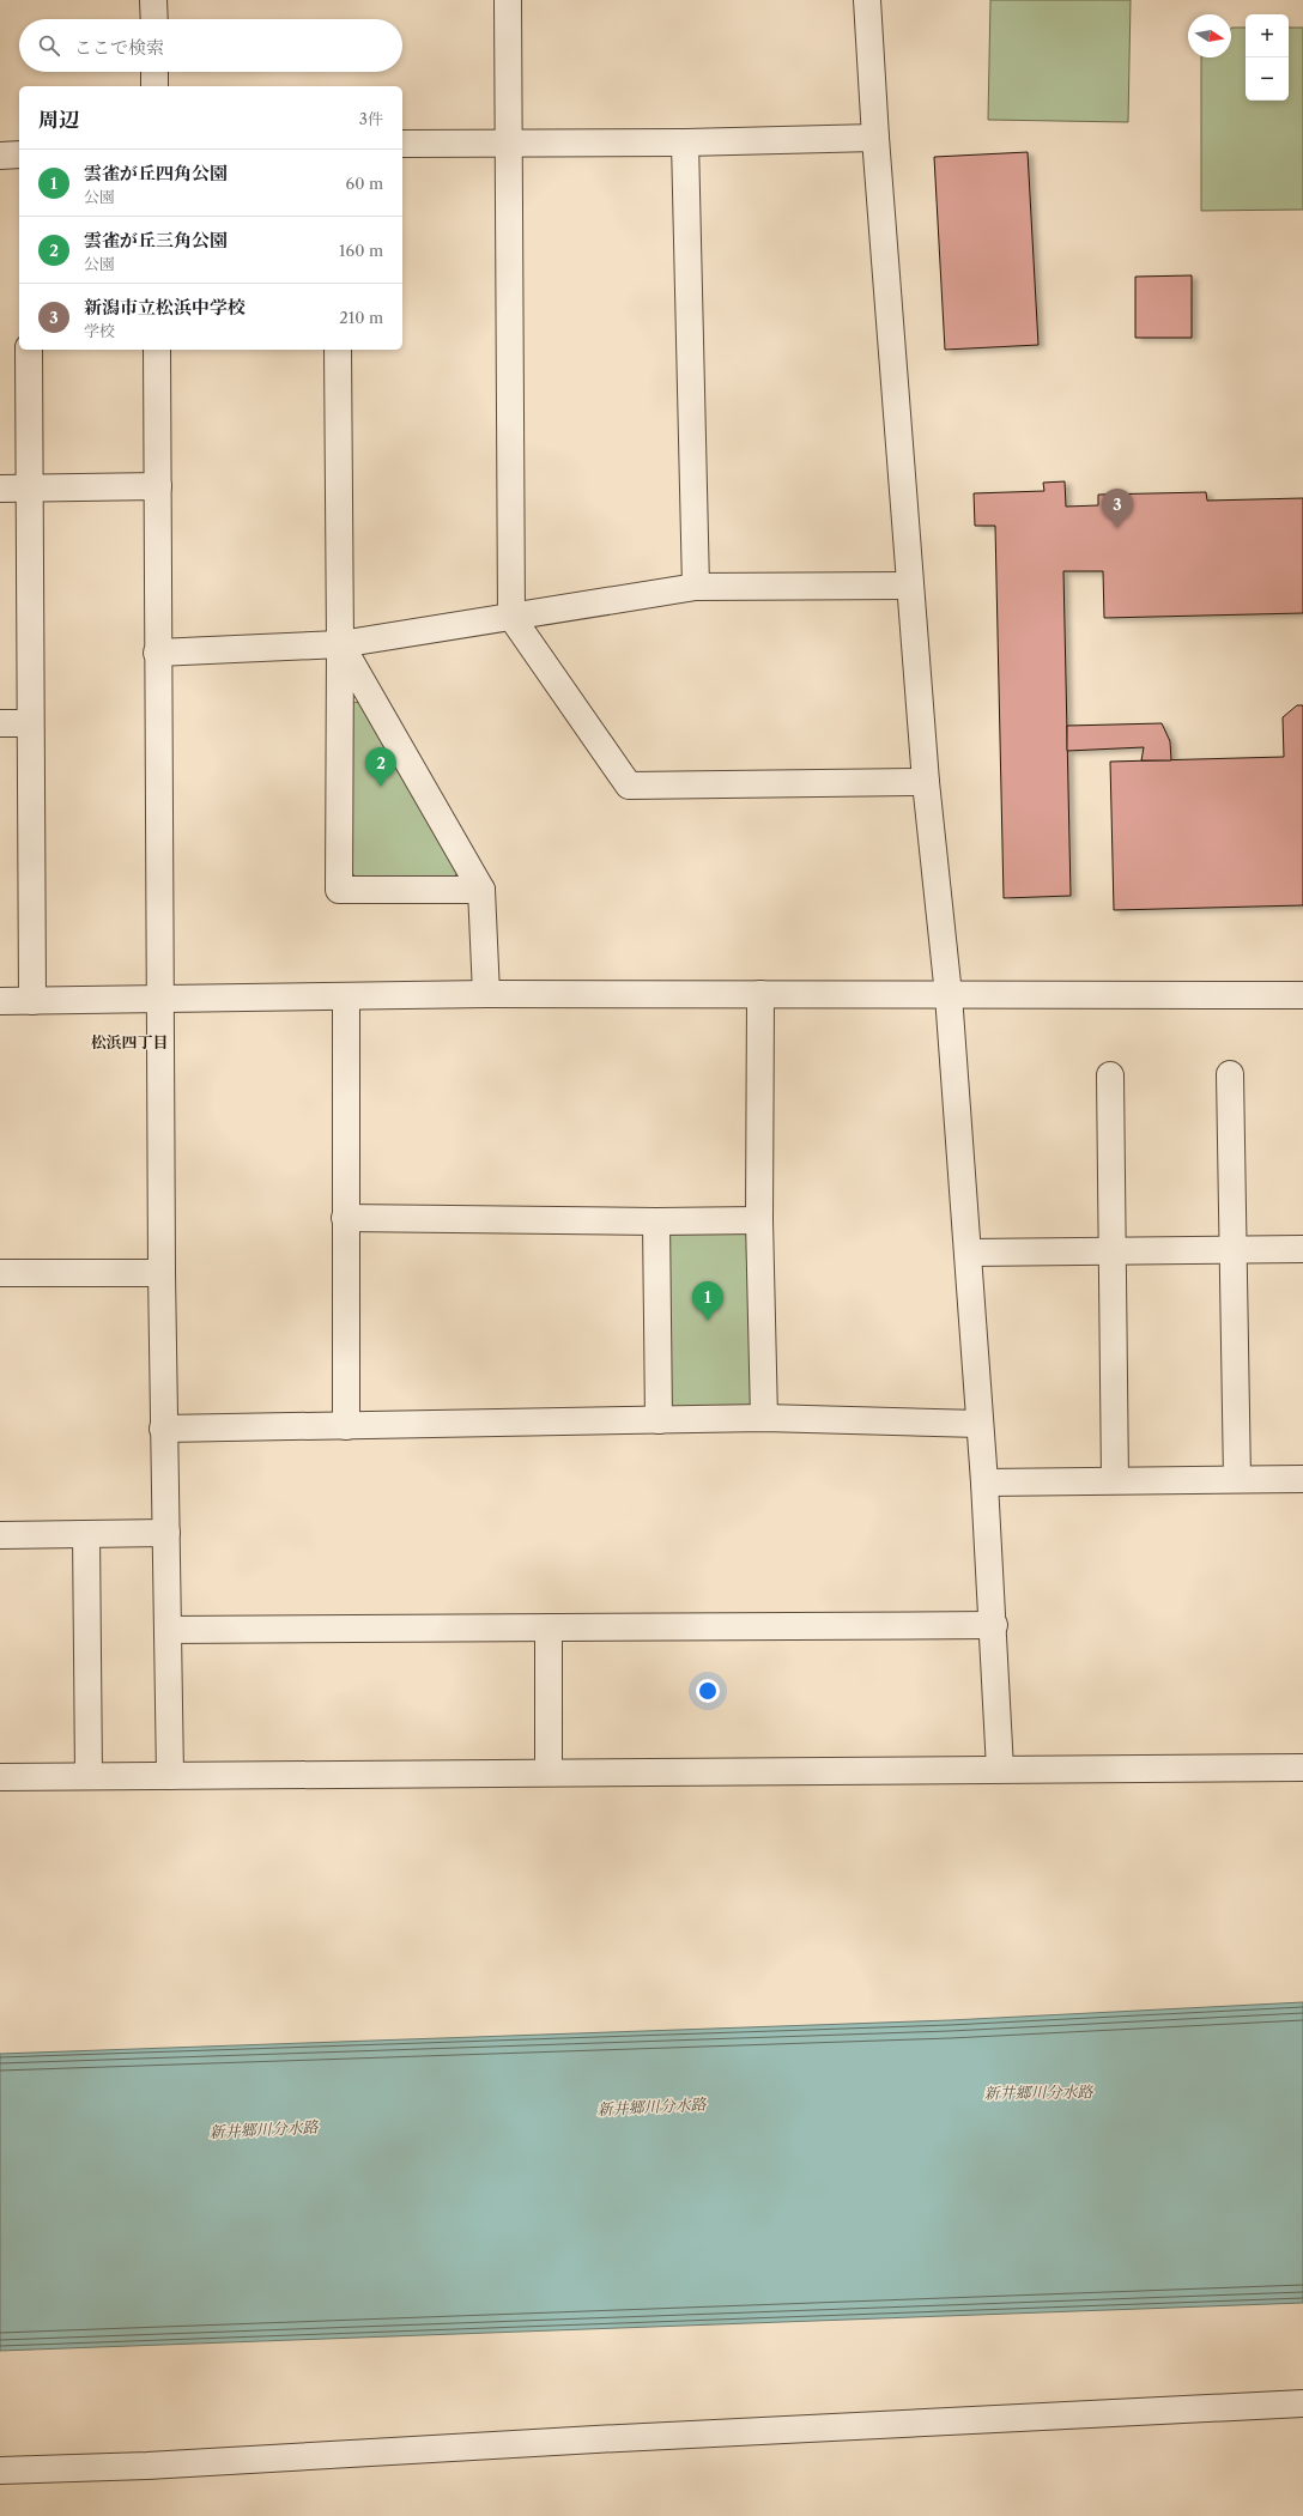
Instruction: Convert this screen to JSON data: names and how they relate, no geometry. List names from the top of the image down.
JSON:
{
  "districts": ["松浜四丁目"],
  "water": ["新井郷川分水路"],
  "north": "right",
  "page": {
    "map_buttons": ["+", "−"],
    "search": "ここで検索",
    "heading": ["周辺", "3件"],
    "list": [
      {
        "mark": "1",
        "name": "雲雀が丘四角公園",
        "note": "公園",
        "value": "60 m"
      },
      {
        "mark": "2",
        "name": "雲雀が丘三角公園",
        "note": "公園",
        "value": "160 m"
      },
      {
        "mark": "3",
        "name": "新潟市立松浜中学校",
        "note": "学校",
        "value": "210 m"
      }
    ],
    "pins": ["3", "2", "1"]
  }
}
